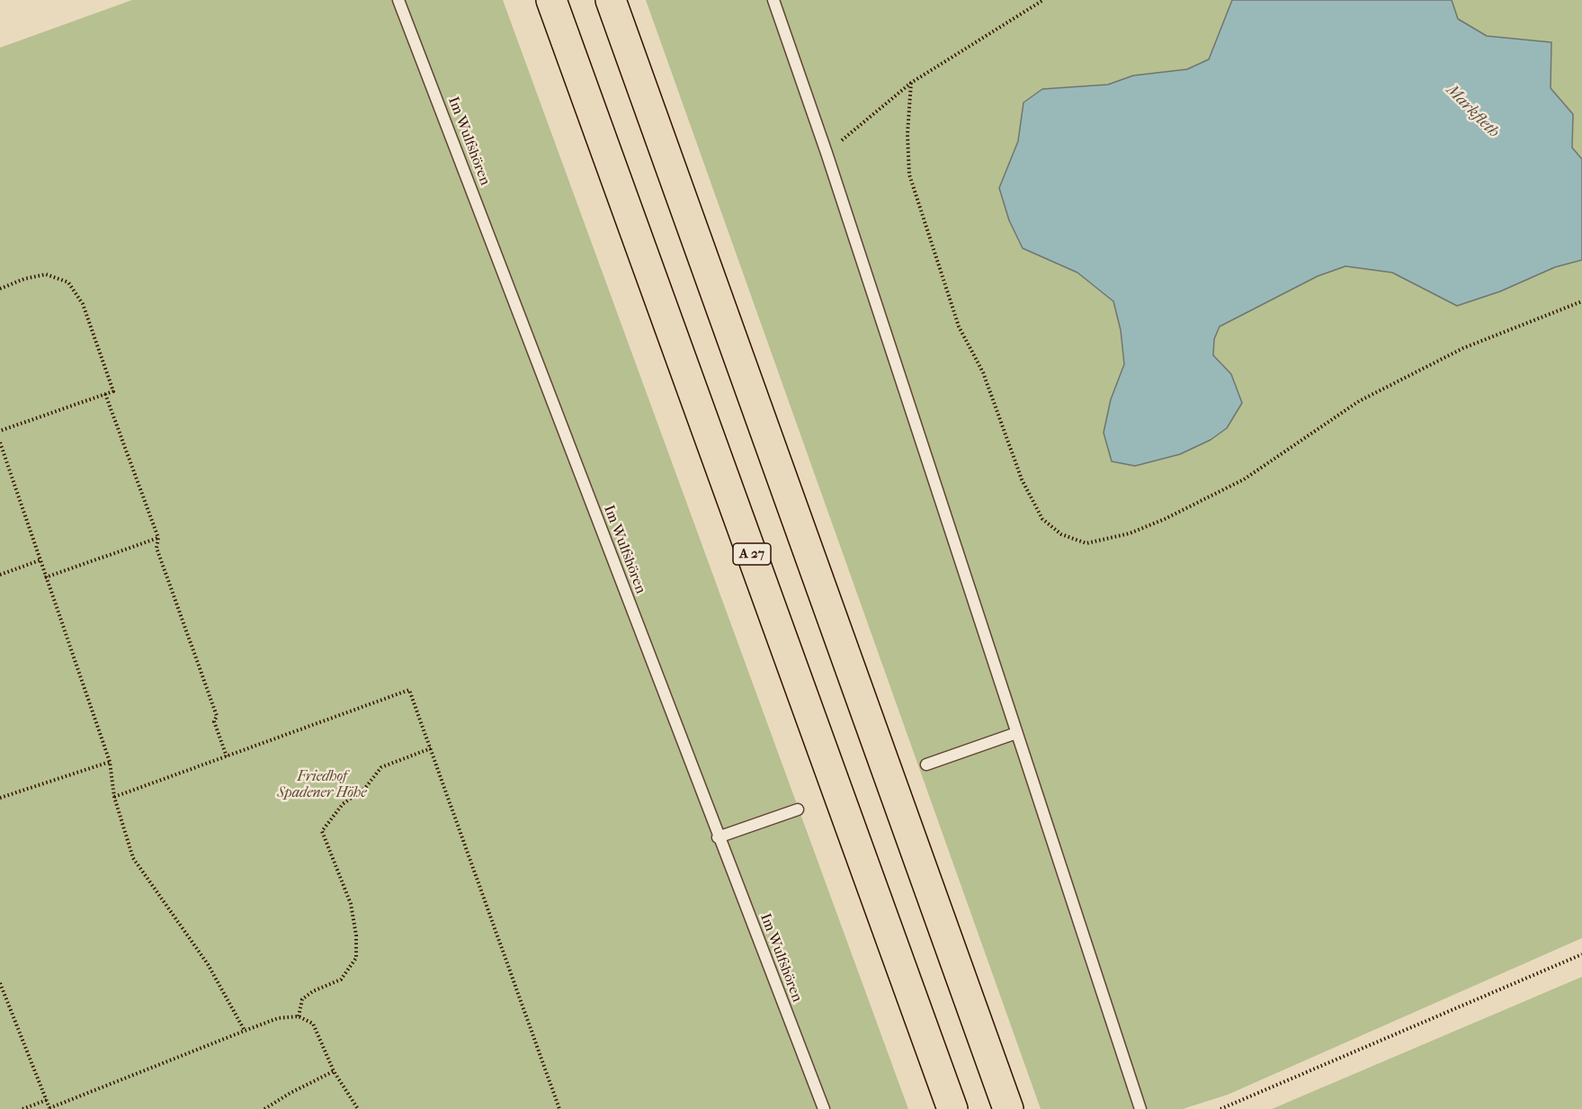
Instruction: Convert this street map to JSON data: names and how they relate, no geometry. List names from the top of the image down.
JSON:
{
  "streets": {
    "highway": ["A 27"],
    "lane": ["Im Wulfshören"]
  },
  "water": ["Markfleth"],
  "parks": ["Friedhof Spadener Höhe"]
}
